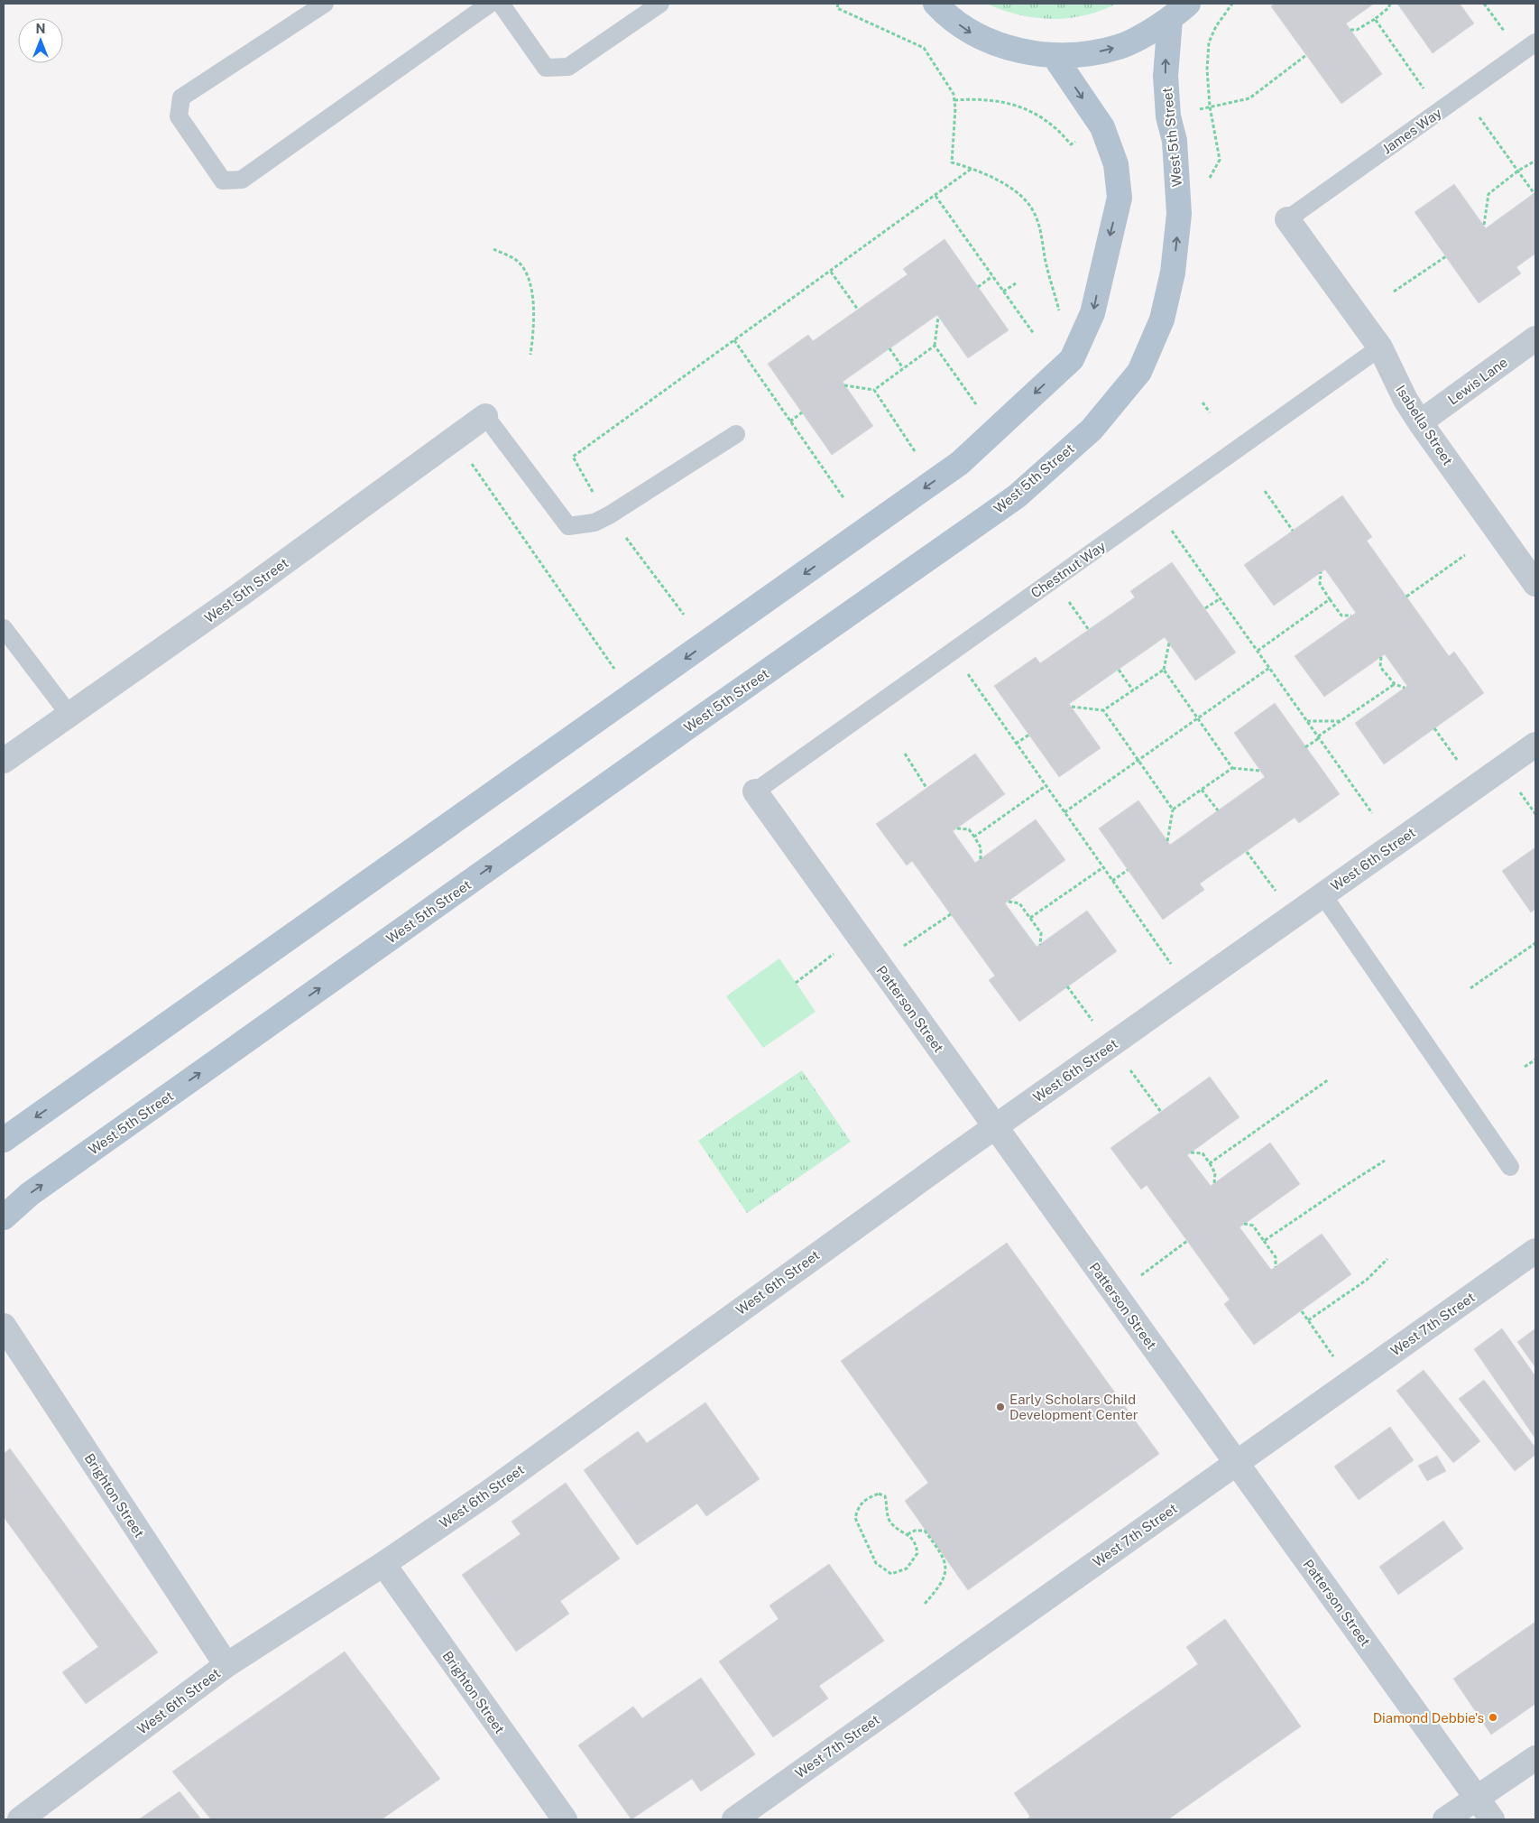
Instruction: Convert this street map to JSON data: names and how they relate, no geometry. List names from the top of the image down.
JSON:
{
  "streets": {
    "main road": ["West 5th Street"],
    "street": [
      "Lewis Lane",
      "Isabella Street",
      "West 6th Street",
      "Patterson Street",
      "West 7th Street",
      "Brighton Street"
    ],
    "lane": ["James Way", "Chestnut Way"]
  },
  "crossings": [
    ["James Way", "Isabella Street"],
    ["Lewis Lane", "Isabella Street"],
    ["Isabella Street", "Chestnut Way"],
    ["Chestnut Way", "Patterson Street"],
    ["West 6th Street", "Patterson Street"],
    ["West 6th Street", "Brighton Street"],
    ["Patterson Street", "West 7th Street"]
  ],
  "places": ["Early Scholars Child Development Center", "Diamond Debbie's"],
  "north": "top"
}
